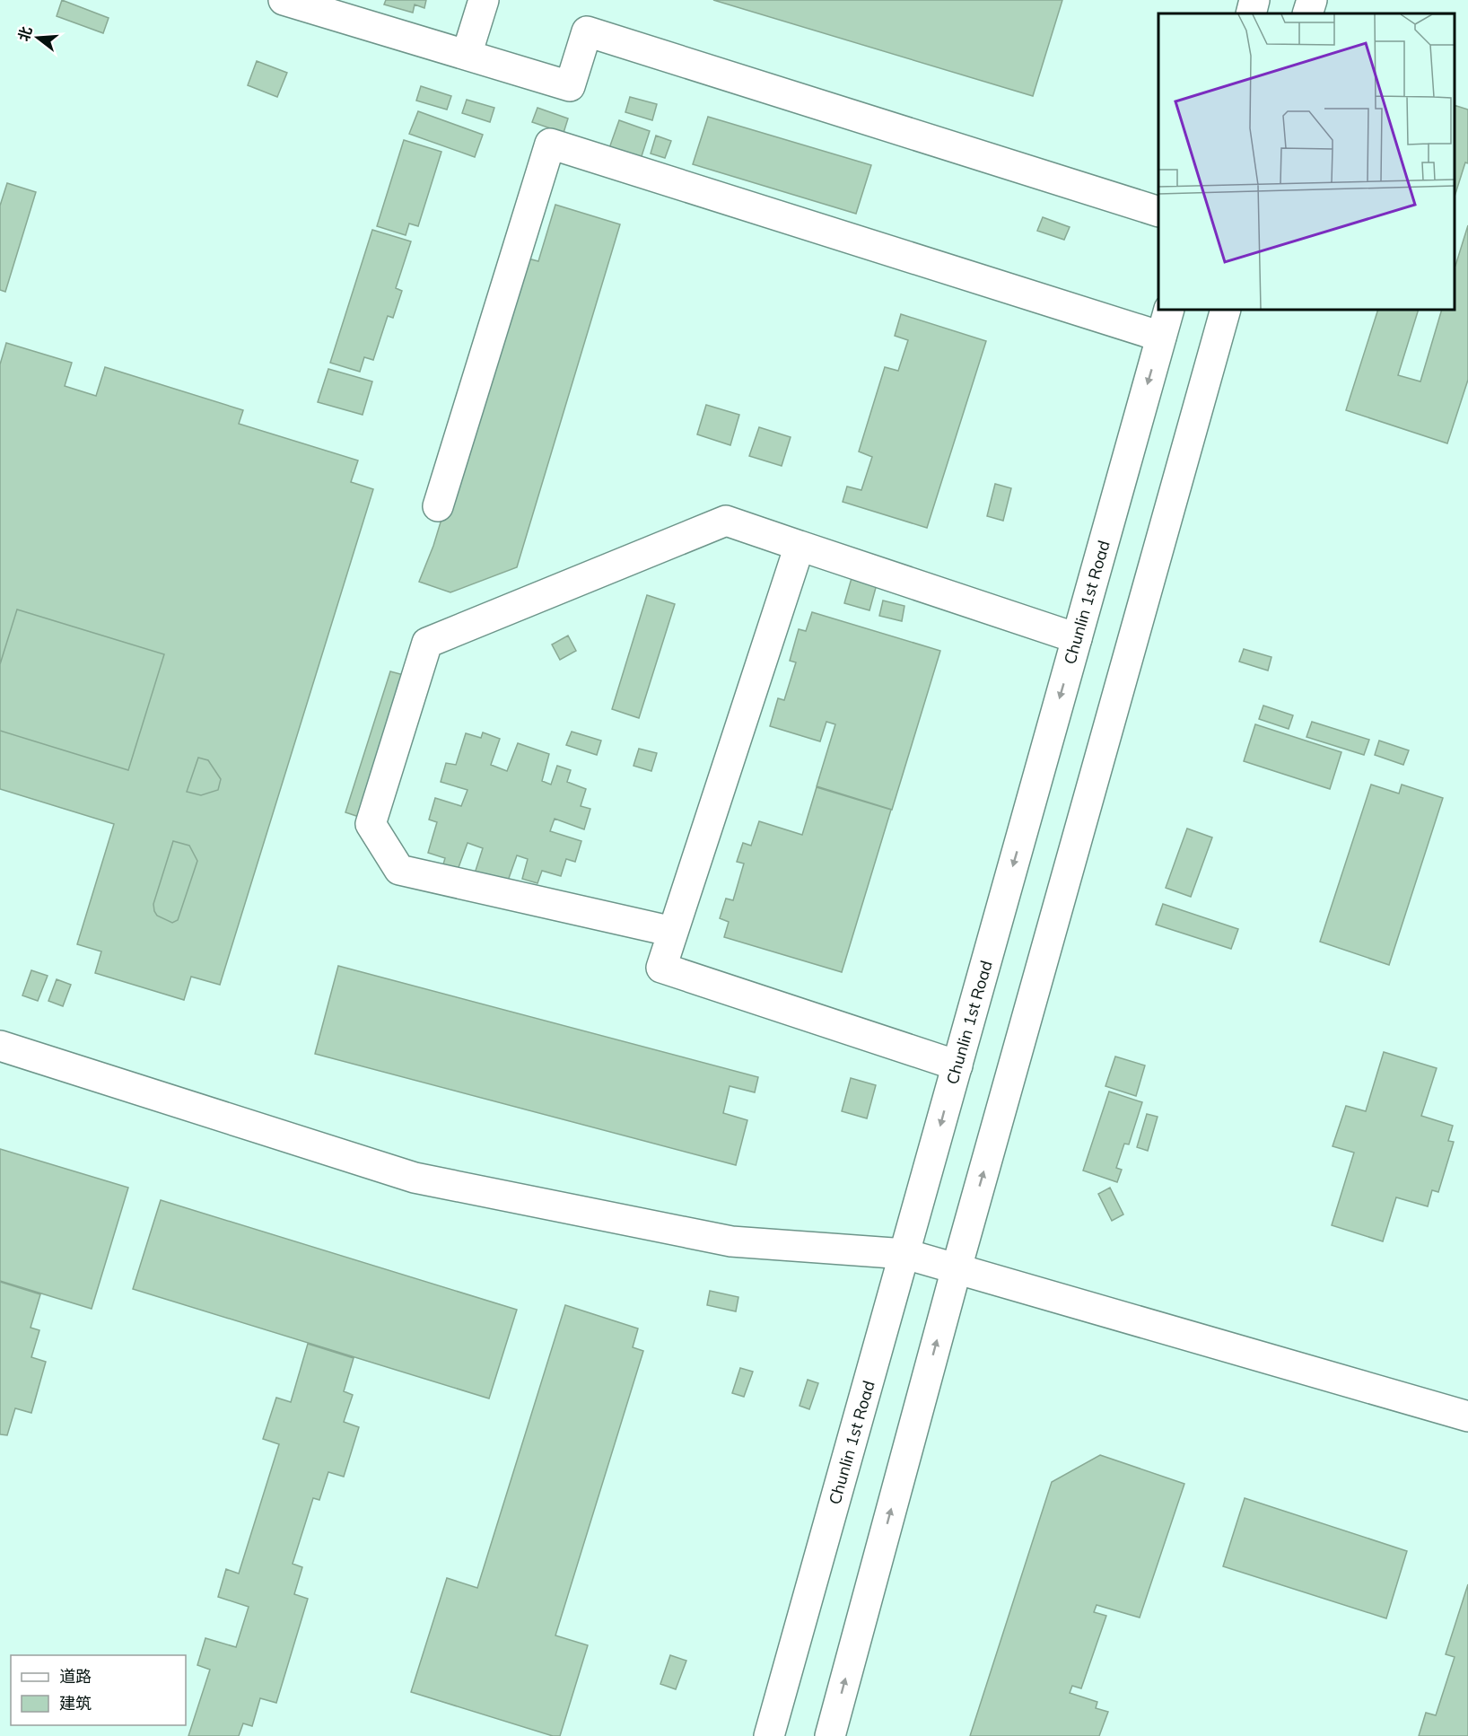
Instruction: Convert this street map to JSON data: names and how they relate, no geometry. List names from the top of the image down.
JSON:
{
  "streets": {
    "main road": ["Chunlin 1st Road"]
  },
  "legend": ["道路", "建筑"],
  "north": "left"
}
